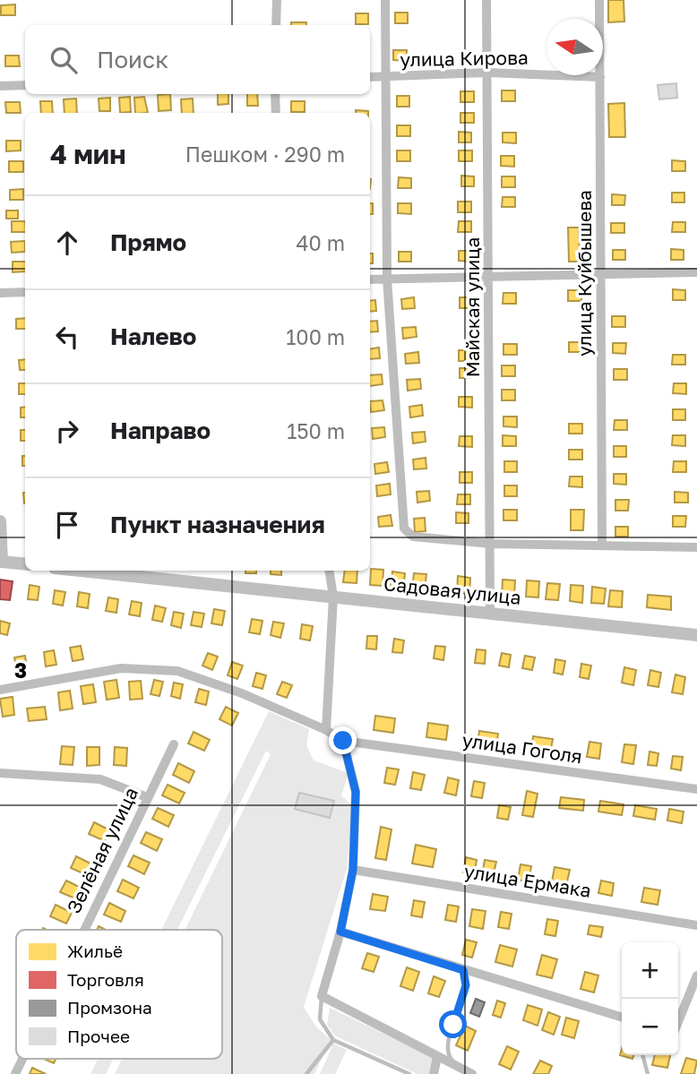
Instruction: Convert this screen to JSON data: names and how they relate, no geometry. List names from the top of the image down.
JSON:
{
  "streets": {
    "street": [
      "улица Кирова",
      "улица Куйбышева",
      "Майская улица",
      "Садовая улица",
      "улица Гоголя",
      "Зелёная улица",
      "улица Ермака"
    ]
  },
  "crossings": [
    ["улица Кирова", "улица Куйбышева"],
    ["улица Кирова", "Майская улица"],
    ["Майская улица", "Садовая улица"]
  ],
  "legend": [
    "Жильё",
    "Торговля",
    "Промзона",
    "Прочее"
  ],
  "north": "left",
  "page": {
    "search": "Поиск",
    "heading": ["4 мин", "Пешком · 290 m"],
    "list": [
      ["Прямо", "40 m"],
      ["Налево", "100 m"],
      ["Направо", "150 m"],
      "Пункт назначения"
    ],
    "map_buttons": ["+", "−"]
  },
  "grid": {
    "rows": ["3"]
  }
}
